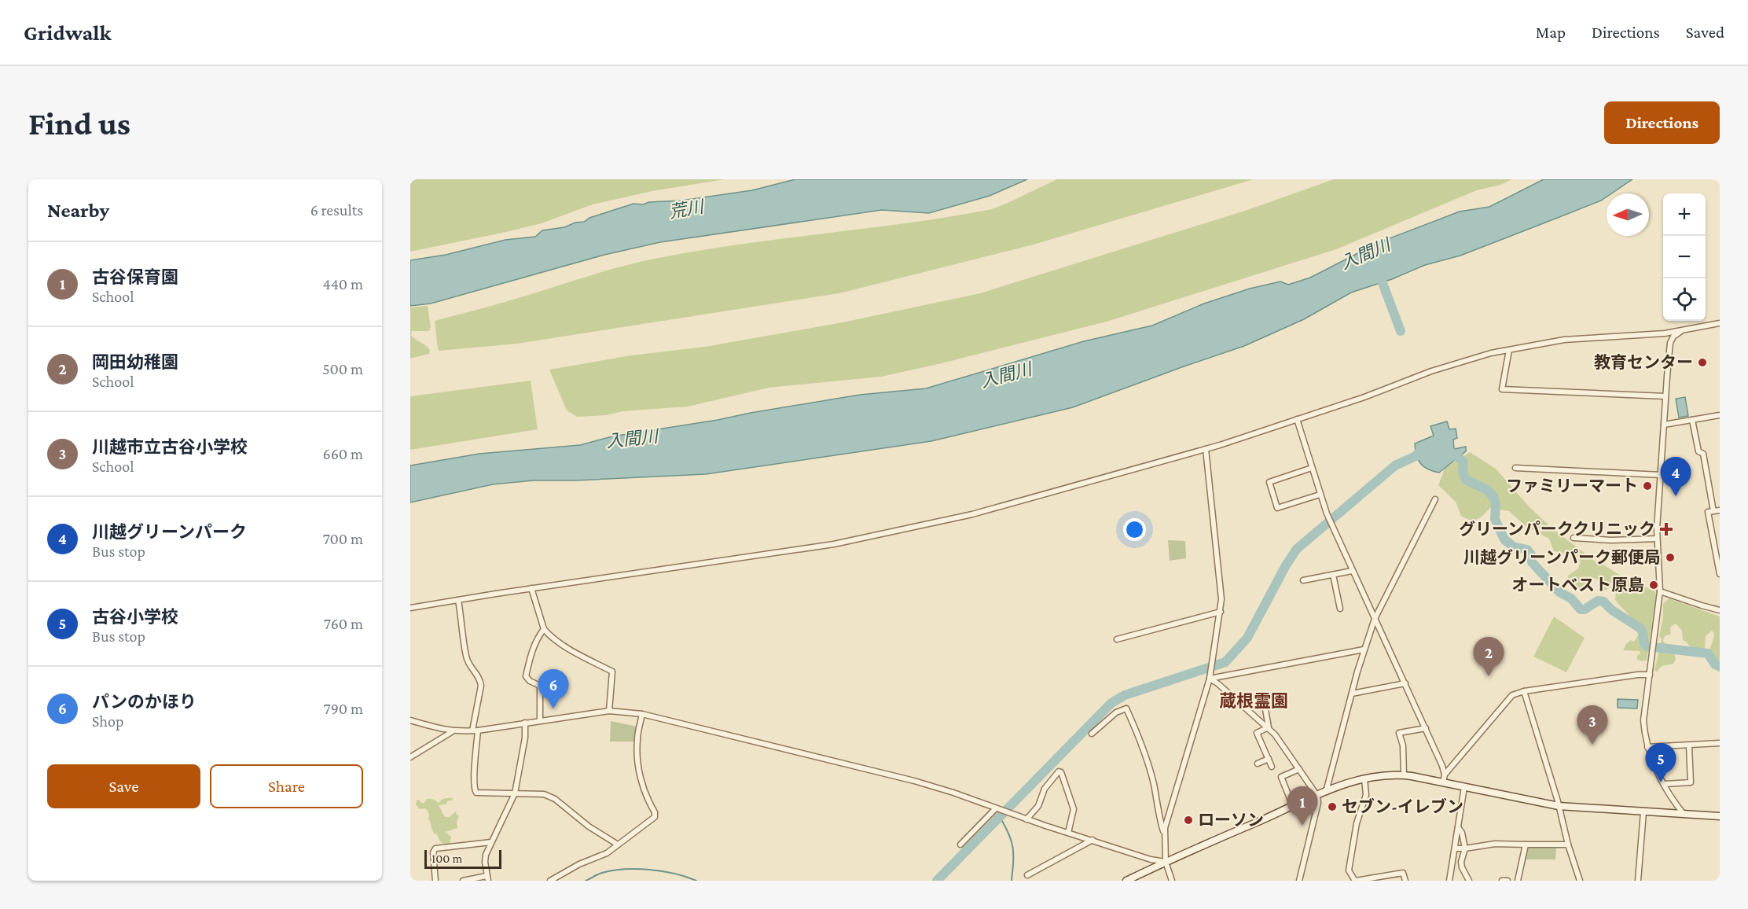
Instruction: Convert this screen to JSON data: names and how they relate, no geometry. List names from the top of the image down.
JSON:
{
  "districts": ["蔵根霊園"],
  "water": ["荒川", "入間川"],
  "places": {
    "other": [
      "教育センター",
      "ファミリーマート",
      "川越グリーンパーク郵便局",
      "オートベスト原島",
      "セブン-イレブン",
      "ローソン"
    ],
    "health": ["グリーンパーククリニック"]
  },
  "scale_bar": "100 m",
  "north": "left",
  "page": {
    "header": "Gridwalk",
    "nav": ["Map", "Directions", "Saved"],
    "buttons": [
      "Directions",
      ["Save", "Share"]
    ],
    "title": "Find us",
    "heading": ["Nearby", "6 results"],
    "map_buttons": ["+", "−"],
    "list": [
      {
        "mark": "1",
        "name": "古谷保育園",
        "note": "School",
        "value": "440 m"
      },
      {
        "mark": "2",
        "name": "岡田幼稚園",
        "note": "School",
        "value": "500 m"
      },
      {
        "mark": "3",
        "name": "川越市立古谷小学校",
        "note": "School",
        "value": "660 m"
      },
      {
        "mark": "4",
        "name": "川越グリーンパーク",
        "note": "Bus stop",
        "value": "700 m"
      },
      {
        "mark": "5",
        "name": "古谷小学校",
        "note": "Bus stop",
        "value": "760 m"
      },
      {
        "mark": "6",
        "name": "パンのかほり",
        "note": "Shop",
        "value": "790 m"
      }
    ],
    "pins": [
      "4",
      "2",
      "6",
      "3",
      "5",
      "1"
    ],
    "scale": "100 m"
  }
}
